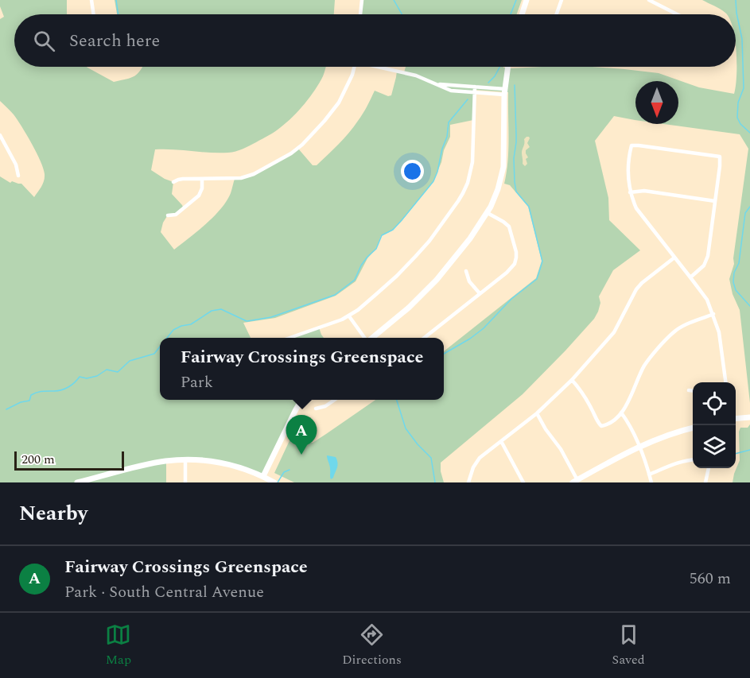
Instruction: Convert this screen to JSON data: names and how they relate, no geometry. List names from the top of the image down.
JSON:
{
  "scale_bar": "200 m",
  "north": "bottom",
  "page": {
    "search": "Search here",
    "popup": ["Fairway Crossings Greenspace", "Park"],
    "pins": "A",
    "scale": "200 m",
    "heading": "Nearby",
    "list": [
      {
        "mark": "A",
        "name": "Fairway Crossings Greenspace",
        "note": "Park · South Central Avenue",
        "value": "560 m"
      }
    ],
    "nav": ["Map", "Directions", "Saved"]
  }
}
